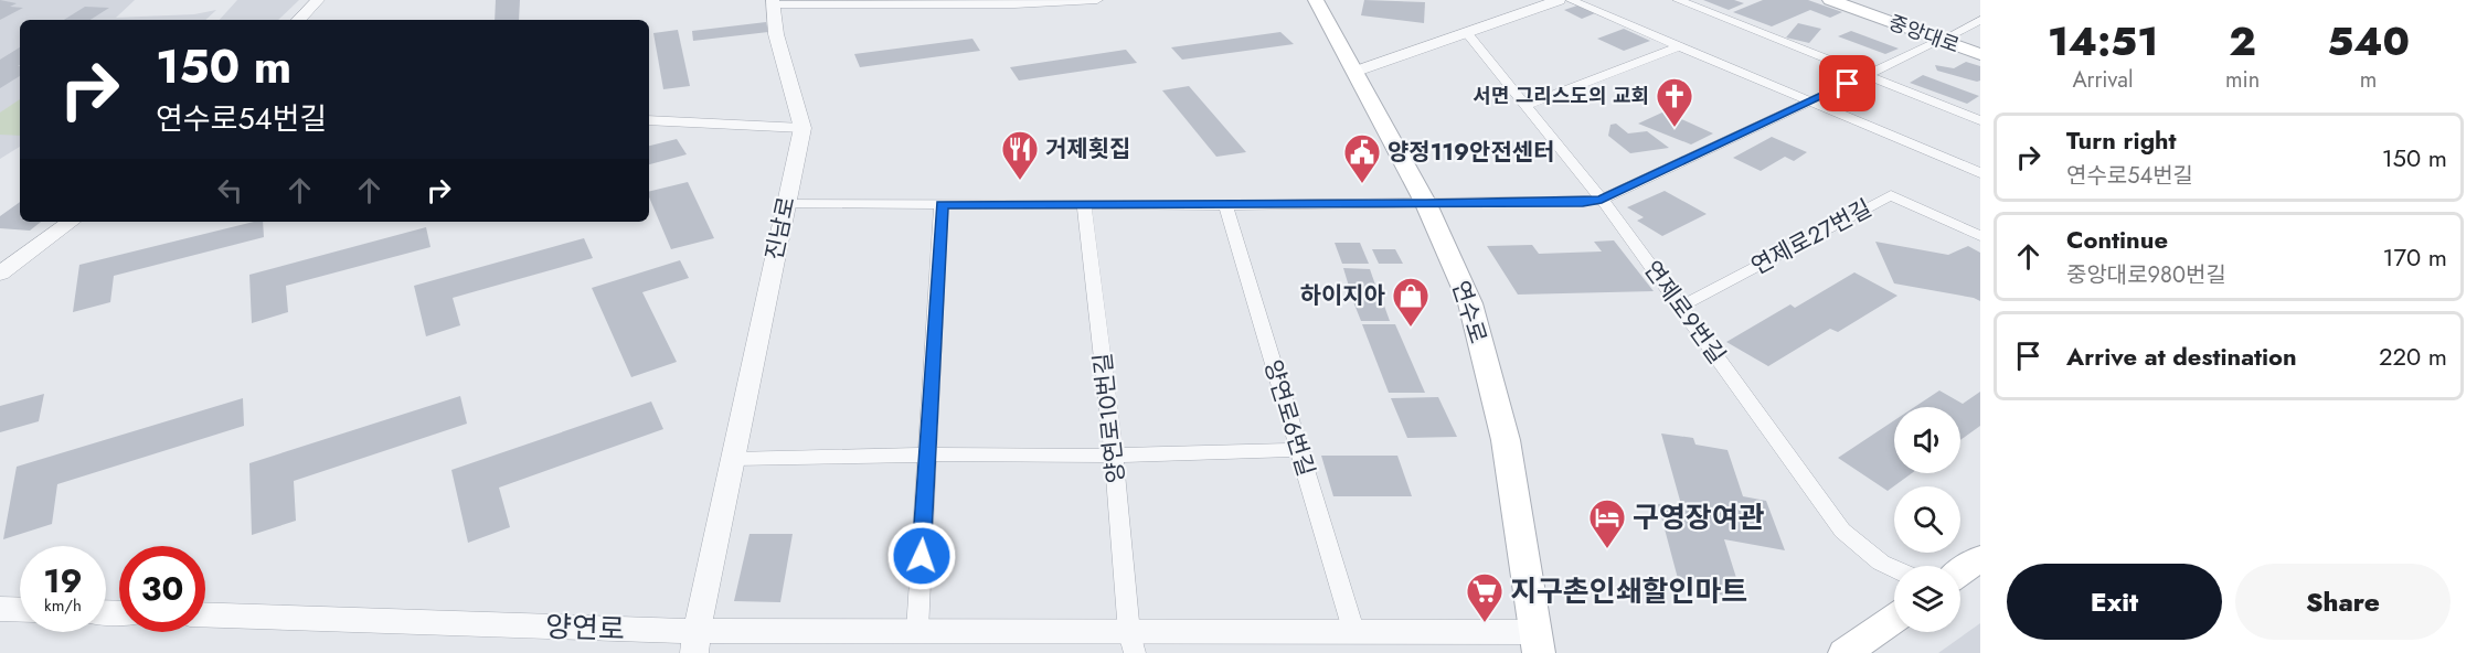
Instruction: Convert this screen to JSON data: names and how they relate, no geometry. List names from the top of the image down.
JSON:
{
  "streets": {
    "main road": ["중앙대로", "연수로"],
    "street": [
      "진남로",
      "연제로27번길",
      "연제로9번길",
      "양연로10번길",
      "양연로6번길",
      "양연로"
    ]
  },
  "crossings": [
    ["진남로", "양연로"],
    ["연제로27번길", "연제로9번길"],
    ["연수로", "양연로"],
    ["양연로10번길", "양연로"],
    ["양연로6번길", "양연로"]
  ],
  "places": {
    "church": ["서면 그리스도의 교회"],
    "restaurant": ["거제횟집"],
    "public building": ["양정119안전센터"],
    "shop": ["하이지아"],
    "hotel": ["구영장여관"],
    "supermarket": ["지구촌인쇄할인마트"]
  },
  "page": {
    "eta": [
      "14:51",
      "Arrival",
      "2",
      "min",
      "540",
      "m"
    ],
    "turn": ["150 m", "연수로54번길"],
    "list": [
      {
        "name": "Turn right",
        "note": "연수로54번길",
        "value": "150 m"
      },
      {
        "name": "Continue",
        "note": "중앙대로980번길",
        "value": "170 m"
      },
      {
        "name": "Arrive at destination",
        "value": "220 m"
      }
    ],
    "speed": "19 km/h",
    "limit": "30",
    "buttons": ["Exit", "Share"]
  }
}
